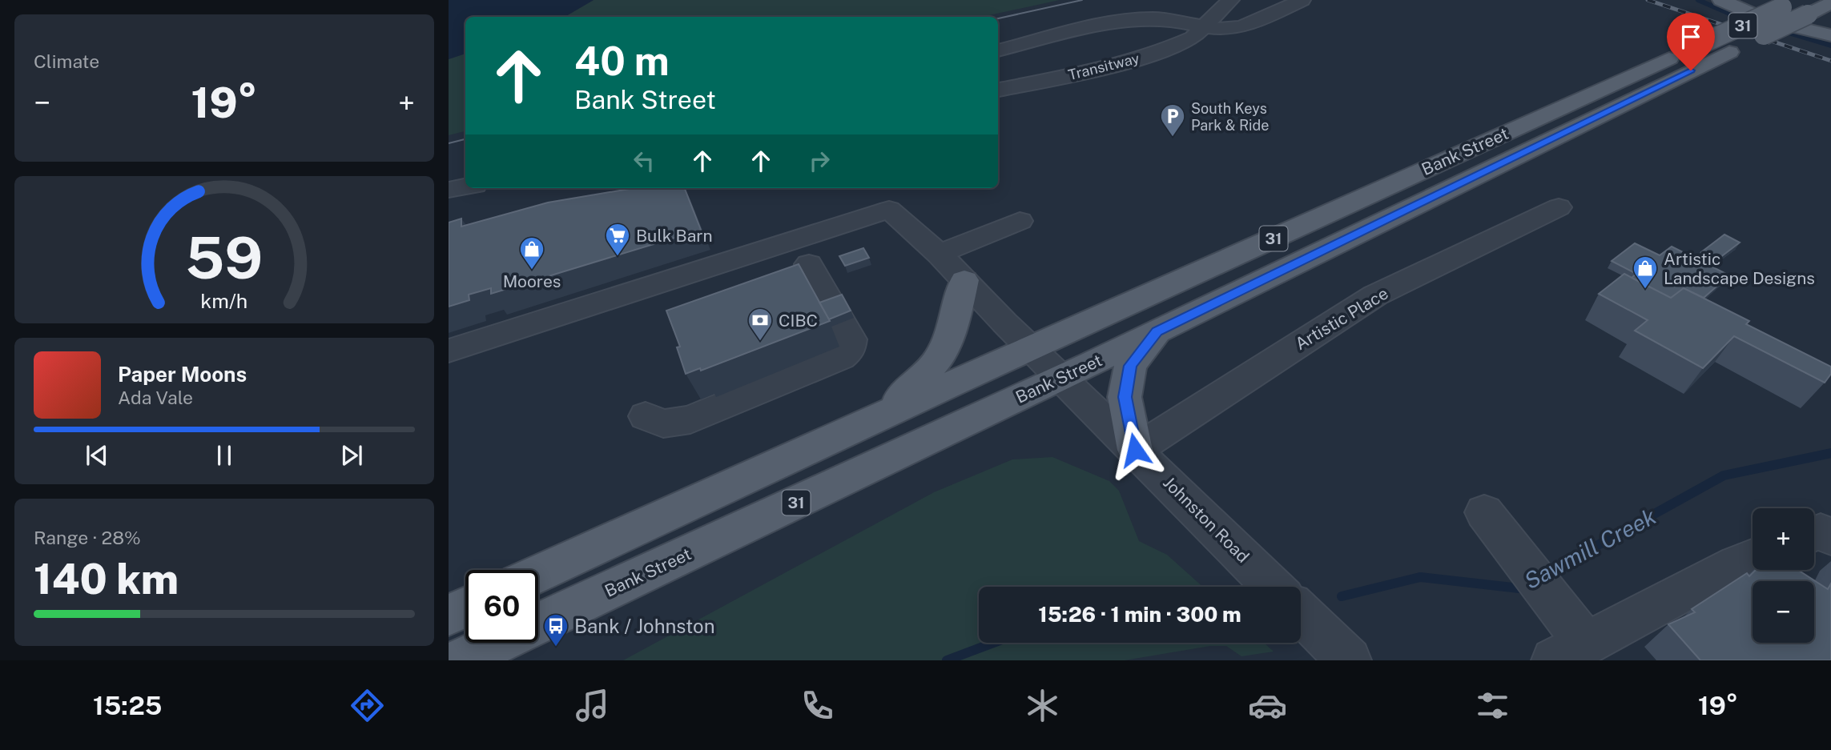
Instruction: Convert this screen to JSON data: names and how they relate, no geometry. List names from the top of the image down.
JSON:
{
  "streets": {
    "main road": ["31", "Bank Street"],
    "street": ["Transitway", "Artistic Place", "Johnston Road"]
  },
  "crossings": [
    ["Bank Street", "Johnston Road"],
    ["Artistic Place", "Johnston Road"]
  ],
  "water": ["Sawmill Creek"],
  "places": {
    "parking": ["South Keys Park & Ride"],
    "supermarket": ["Bulk Barn"],
    "shop": ["Moores", "Artistic Landscape Designs"],
    "bank": ["CIBC"],
    "bus stop": ["Bank / Johnston"]
  },
  "page": {
    "tile": [
      "Climate",
      ["Range · 28%", "140 km"]
    ],
    "turn": ["40 m", "Bank Street"],
    "heat": ["−", "19°", "+"],
    "song": ["Paper Moons", "Ada Vale"],
    "map_buttons": ["+", "−"],
    "limit": "60",
    "trip": "15:26 · 1 min · 300 m",
    "tabs": ["15:25", "19°"],
    "gauge": ["59", "km/h"]
  }
}
